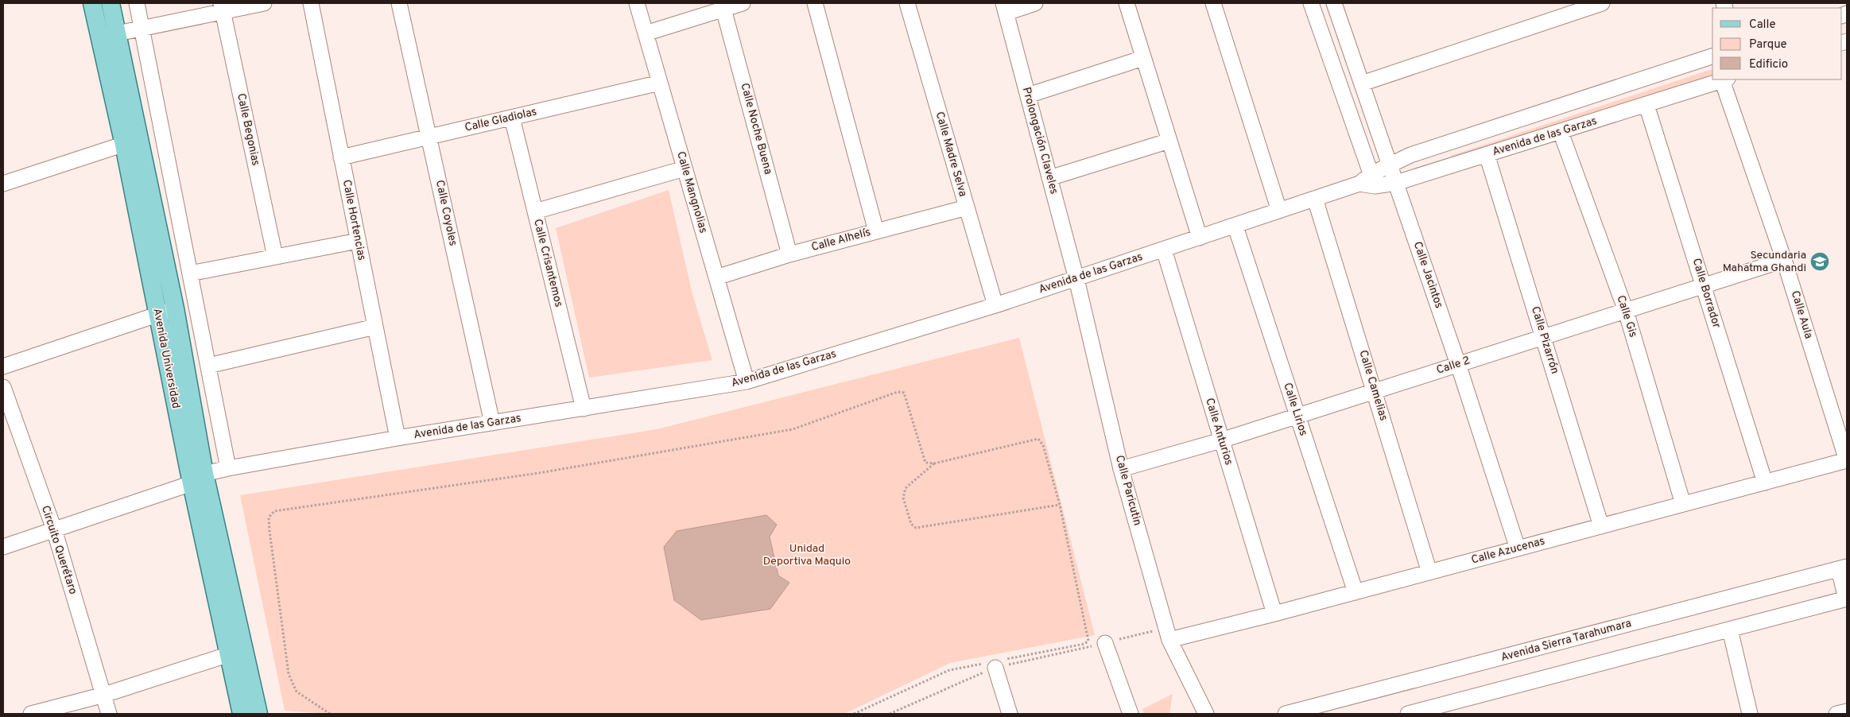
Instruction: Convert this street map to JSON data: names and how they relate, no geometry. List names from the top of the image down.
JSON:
{
  "streets": {
    "main road": ["Avenida Universidad"],
    "street": [
      "Calle Gladiolas",
      "Calle Noche Buena",
      "Calle Begonias",
      "Avenida de las Garzas",
      "Prolongación Claveles",
      "Calle Madre Selva",
      "Calle Mangnolias",
      "Calle Coyoles",
      "Calle Hortencias",
      "Calle Alhelís",
      "Calle Crisantemos",
      "Calle Jacintos",
      "Calle Borrador",
      "Calle Aula",
      "Calle Gis",
      "Calle Pizarrón",
      "Calle 2",
      "Calle Camelias",
      "Calle Lirios",
      "Calle Anturios",
      "Calle Paricutin",
      "Circuito Querétaro",
      "Calle Azucenas",
      "Avenida Sierra Tarahumara"
    ]
  },
  "crossings": [
    ["Calle Gladiolas", "Calle Mangnolias"],
    ["Calle Gladiolas", "Calle Coyoles"],
    ["Calle Gladiolas", "Calle Hortencias"],
    ["Calle Gladiolas", "Calle Crisantemos"],
    ["Calle Noche Buena", "Calle Alhelís"],
    ["Avenida de las Garzas", "Prolongación Claveles"],
    ["Avenida de las Garzas", "Calle Madre Selva"],
    ["Avenida de las Garzas", "Calle Mangnolias"],
    ["Avenida de las Garzas", "Calle Coyoles"],
    ["Avenida de las Garzas", "Calle Hortencias"],
    ["Avenida de las Garzas", "Calle Crisantemos"],
    ["Avenida de las Garzas", "Calle Jacintos"],
    ["Avenida de las Garzas", "Calle Borrador"],
    ["Avenida de las Garzas", "Calle Aula"],
    ["Avenida de las Garzas", "Calle Gis"],
    ["Avenida de las Garzas", "Calle Pizarrón"],
    ["Avenida de las Garzas", "Avenida Universidad"],
    ["Avenida de las Garzas", "Calle Camelias"],
    ["Avenida de las Garzas", "Calle Lirios"],
    ["Avenida de las Garzas", "Calle Anturios"],
    ["Avenida de las Garzas", "Calle Paricutin"],
    ["Avenida de las Garzas", "Circuito Querétaro"],
    ["Prolongación Claveles", "Calle Paricutin"],
    ["Calle Madre Selva", "Calle Alhelís"],
    ["Calle Mangnolias", "Calle Alhelís"],
    ["Calle Jacintos", "Calle 2"],
    ["Calle Jacintos", "Calle Azucenas"],
    ["Calle Borrador", "Calle 2"],
    ["Calle Borrador", "Calle Azucenas"],
    ["Calle Aula", "Calle 2"],
    ["Calle Aula", "Calle Azucenas"],
    ["Calle Gis", "Calle 2"],
    ["Calle Gis", "Calle Azucenas"],
    ["Calle Pizarrón", "Calle 2"],
    ["Calle Pizarrón", "Calle Azucenas"],
    ["Calle 2", "Calle Camelias"],
    ["Calle 2", "Calle Lirios"],
    ["Calle 2", "Calle Anturios"],
    ["Calle 2", "Calle Paricutin"],
    ["Calle Camelias", "Calle Azucenas"],
    ["Calle Lirios", "Calle Azucenas"],
    ["Calle Anturios", "Calle Azucenas"],
    ["Calle Paricutin", "Calle Azucenas"]
  ],
  "parks": ["Unidad Deportiva Maquio"],
  "places": {
    "school or university": ["Secundaria Mahatma Ghandi"]
  },
  "legend": ["Calle", "Parque", "Edificio"]
}
